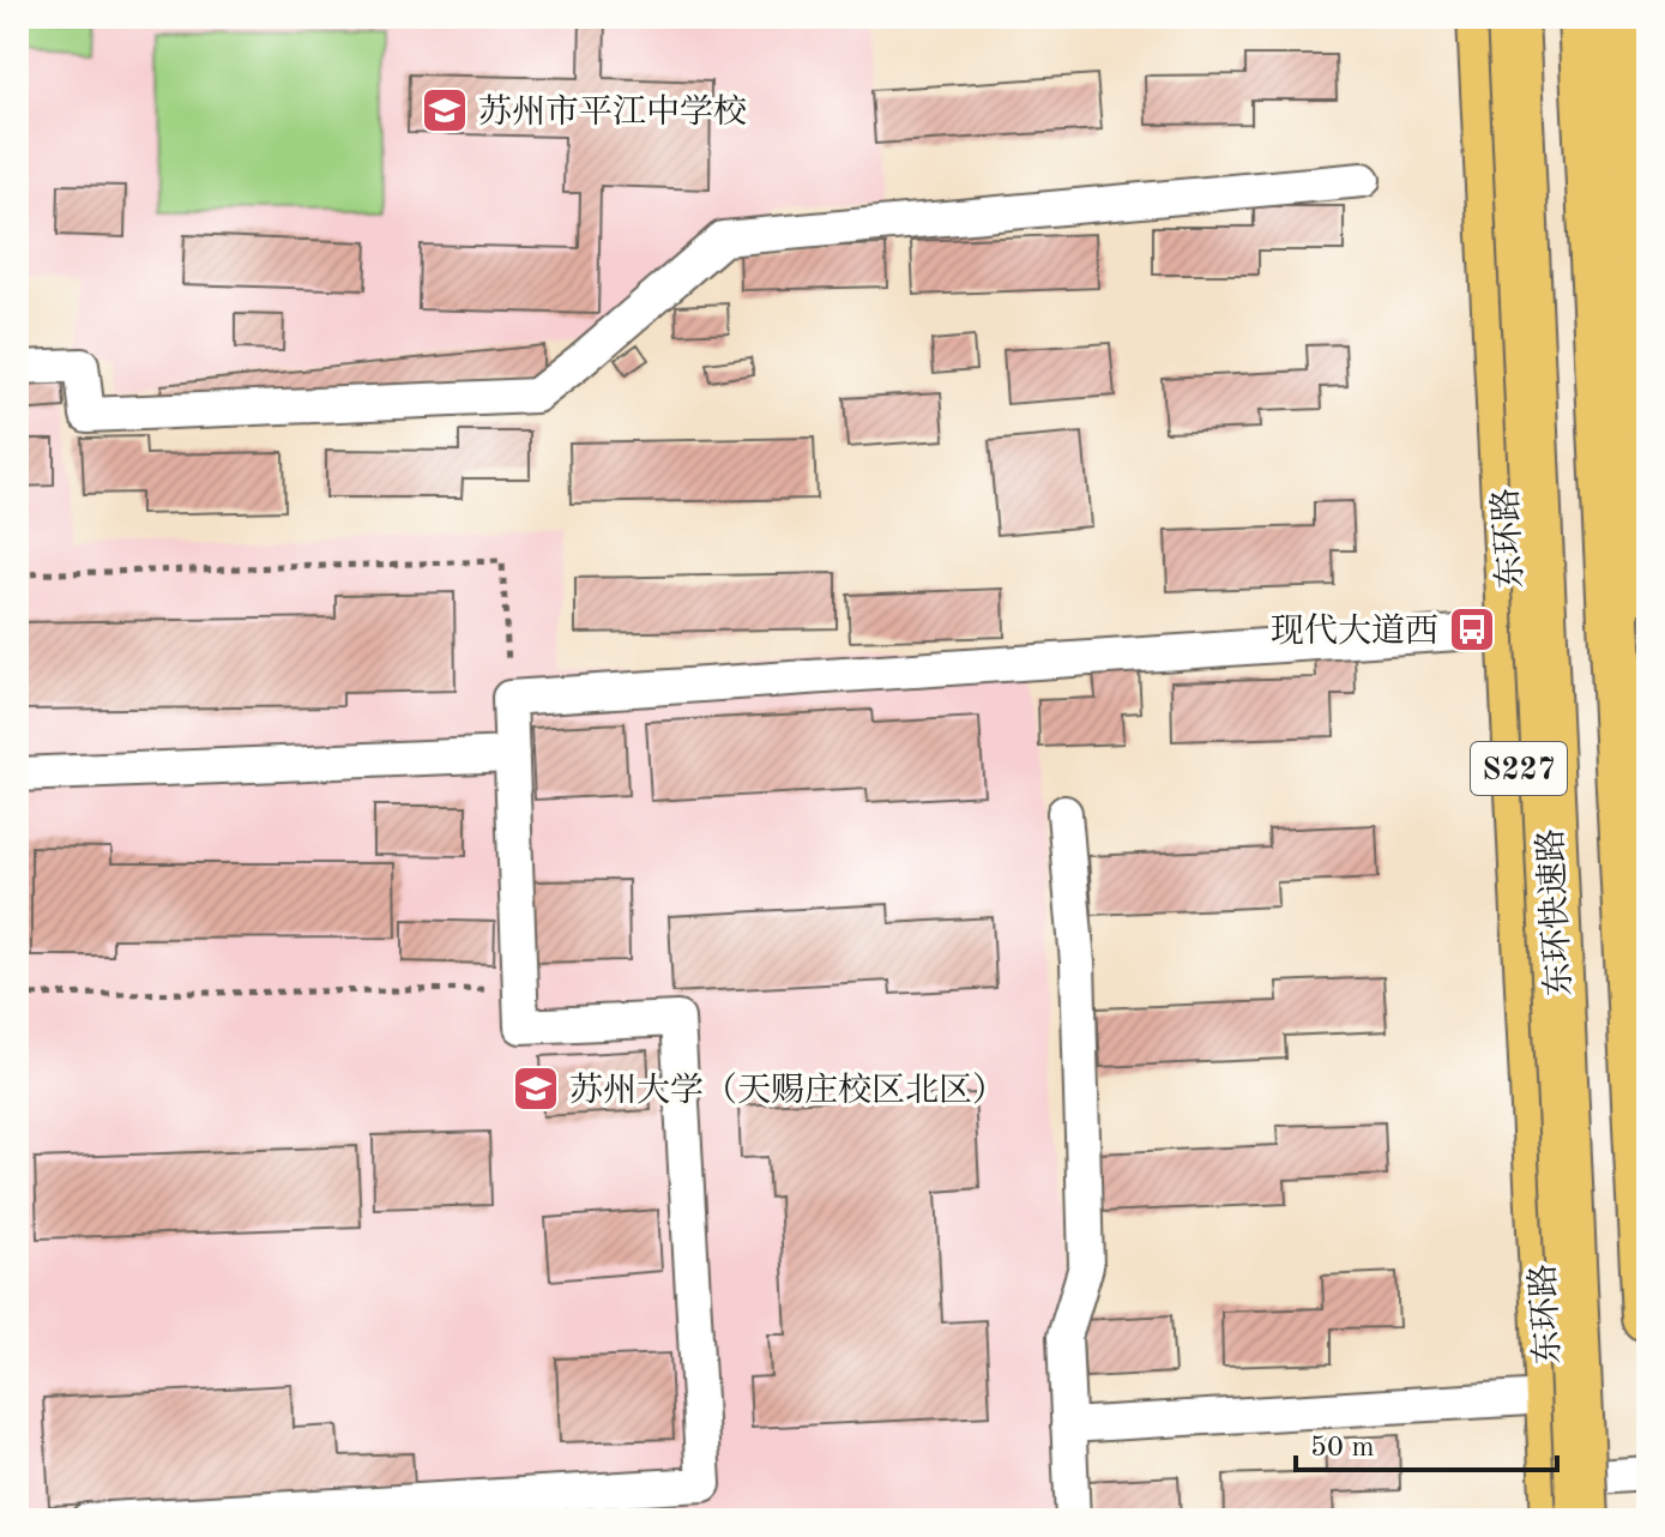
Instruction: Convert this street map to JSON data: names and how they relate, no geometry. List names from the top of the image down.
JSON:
{
  "streets": {
    "highway": ["东环快速路"],
    "main road": ["东环路", "S227"]
  },
  "places": {
    "school or university": ["苏州市平江中学校", "苏州大学（天赐庄校区北区）"],
    "bus stop": ["现代大道西"]
  },
  "scale_bar": "50 m"
}
